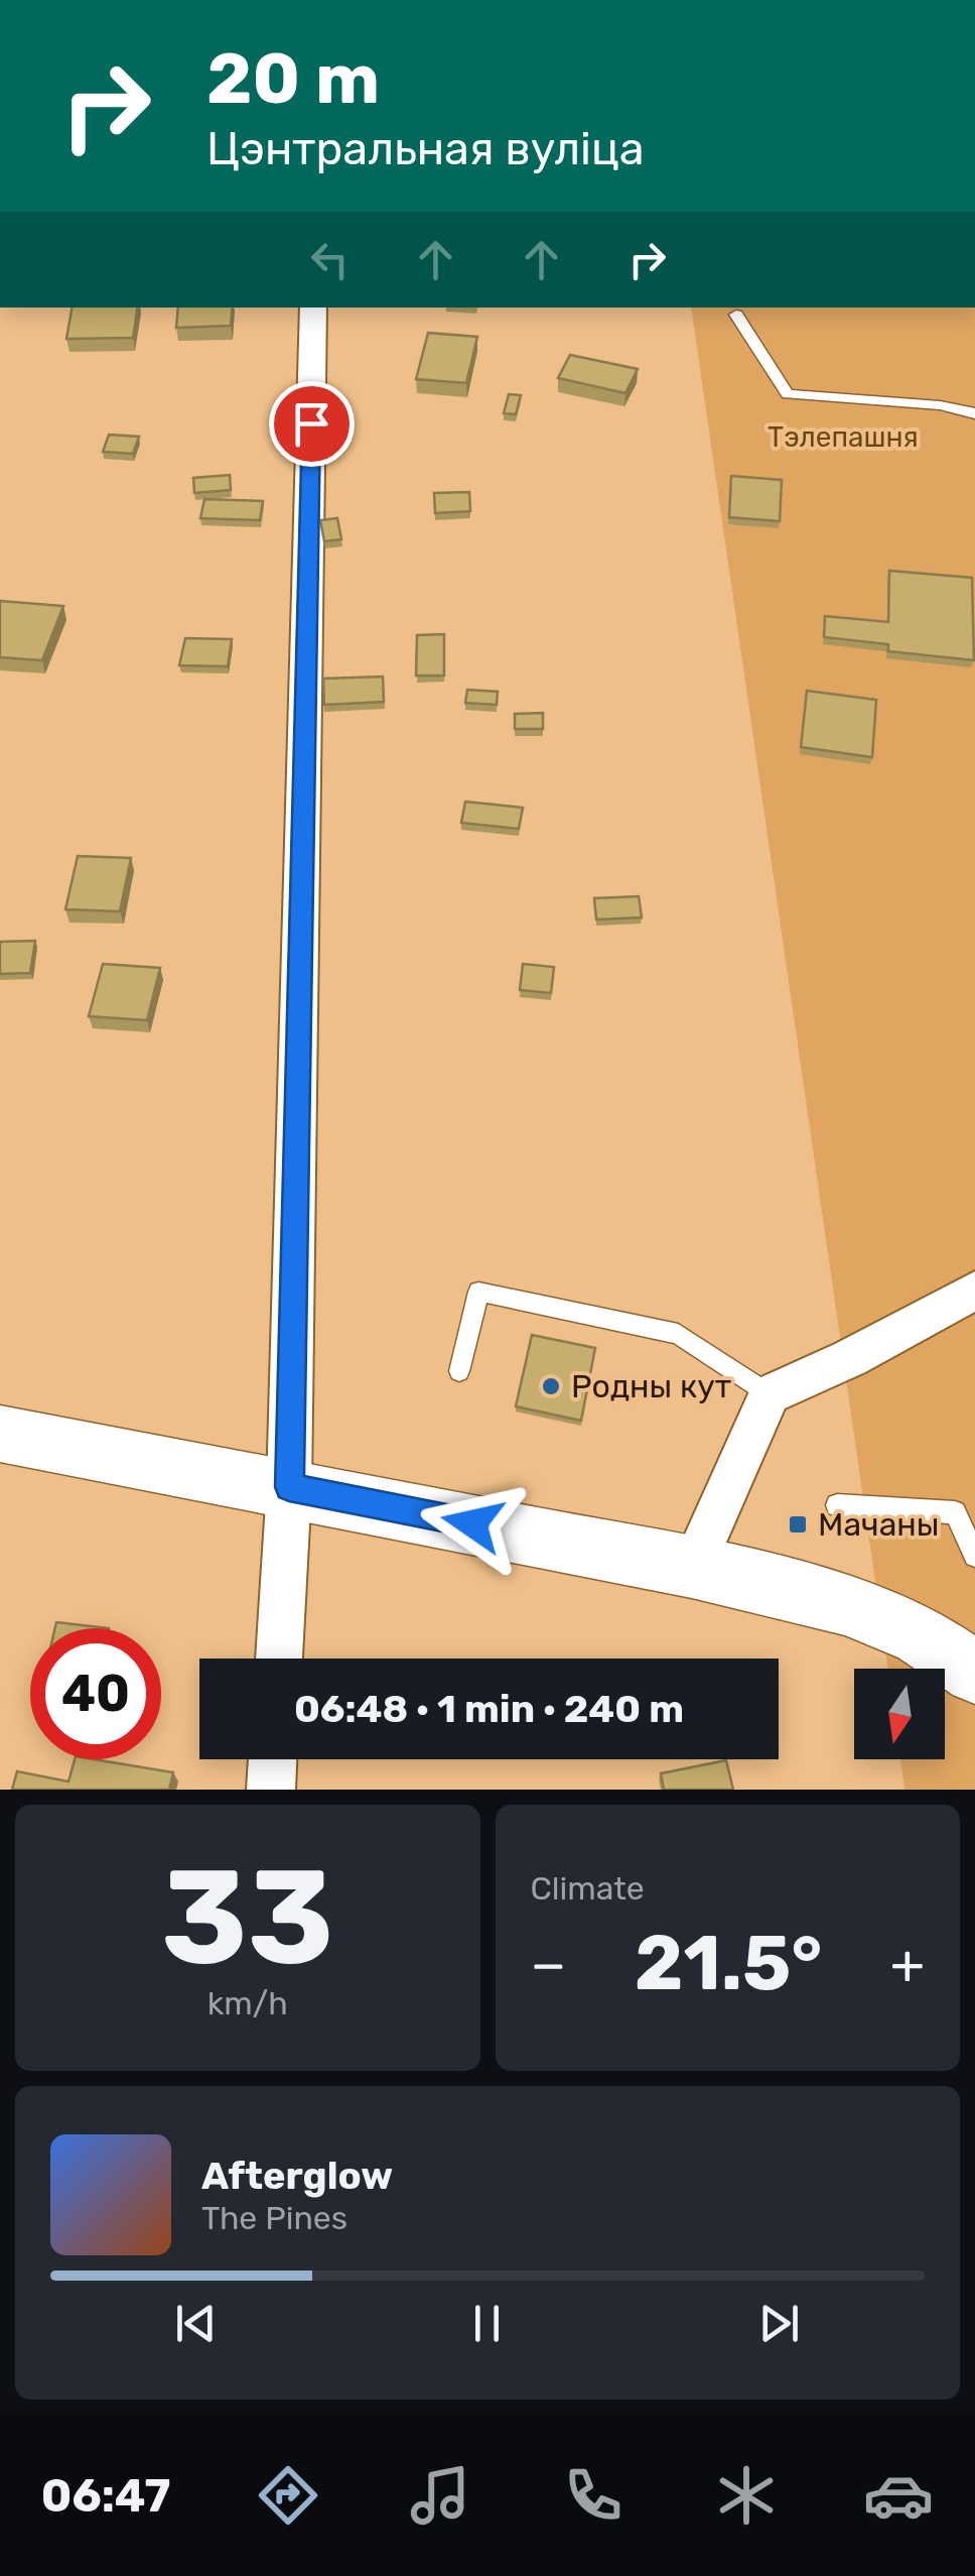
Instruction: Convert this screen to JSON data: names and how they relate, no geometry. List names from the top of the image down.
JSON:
{
  "parks": ["Тэлепашня"],
  "places": {
    "other": ["Родны кут"],
    "transit": ["Мачаны"]
  },
  "north": "bottom",
  "page": {
    "turn": ["20 m", "Цэнтральная вуліца"],
    "limit": "40",
    "trip": "06:48 · 1 min · 240 m",
    "tile": [
      ["33", "km/h"],
      "Climate"
    ],
    "heat": ["−", "21.5°", "+"],
    "song": ["Afterglow", "The Pines"],
    "tabs": "06:47"
  }
}
